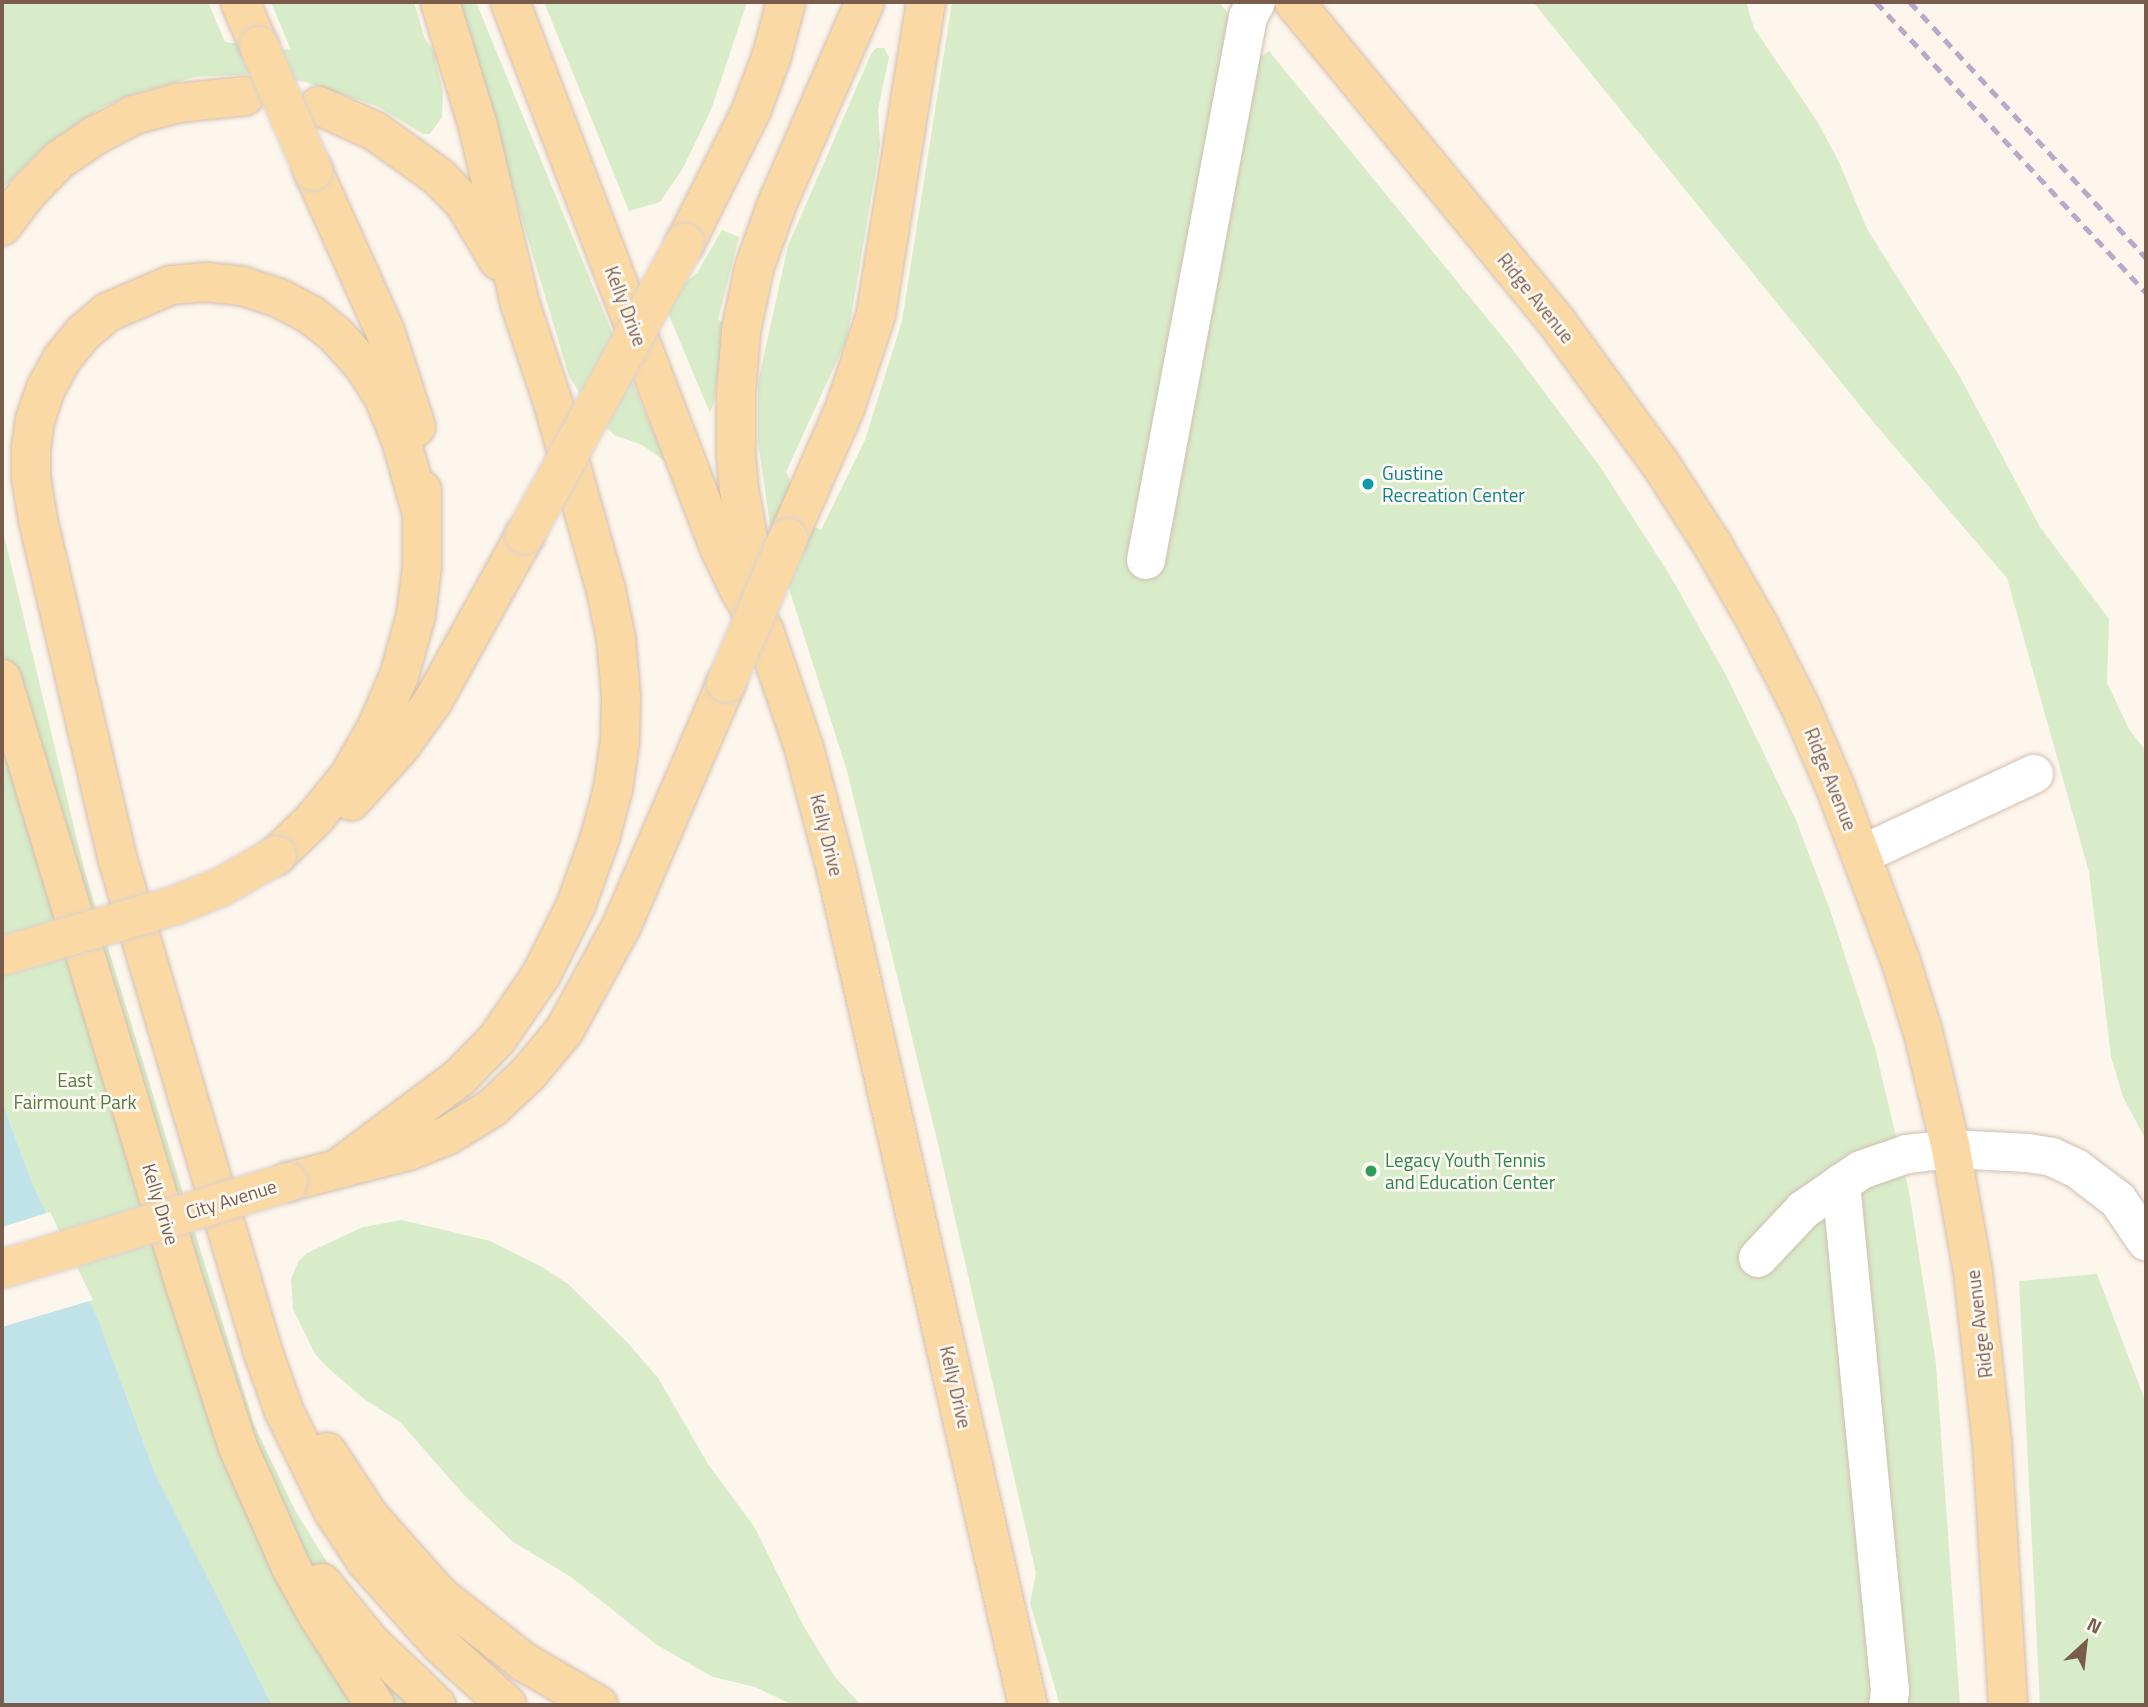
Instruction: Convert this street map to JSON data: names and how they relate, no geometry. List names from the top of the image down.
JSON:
{
  "streets": {
    "main road": ["Ridge Avenue", "Kelly Drive", "City Avenue"]
  },
  "parks": ["East Fairmount Park"],
  "places": ["Gustine Recreation Center", "Legacy Youth Tennis and Education Center"],
  "north": "top right"
}
